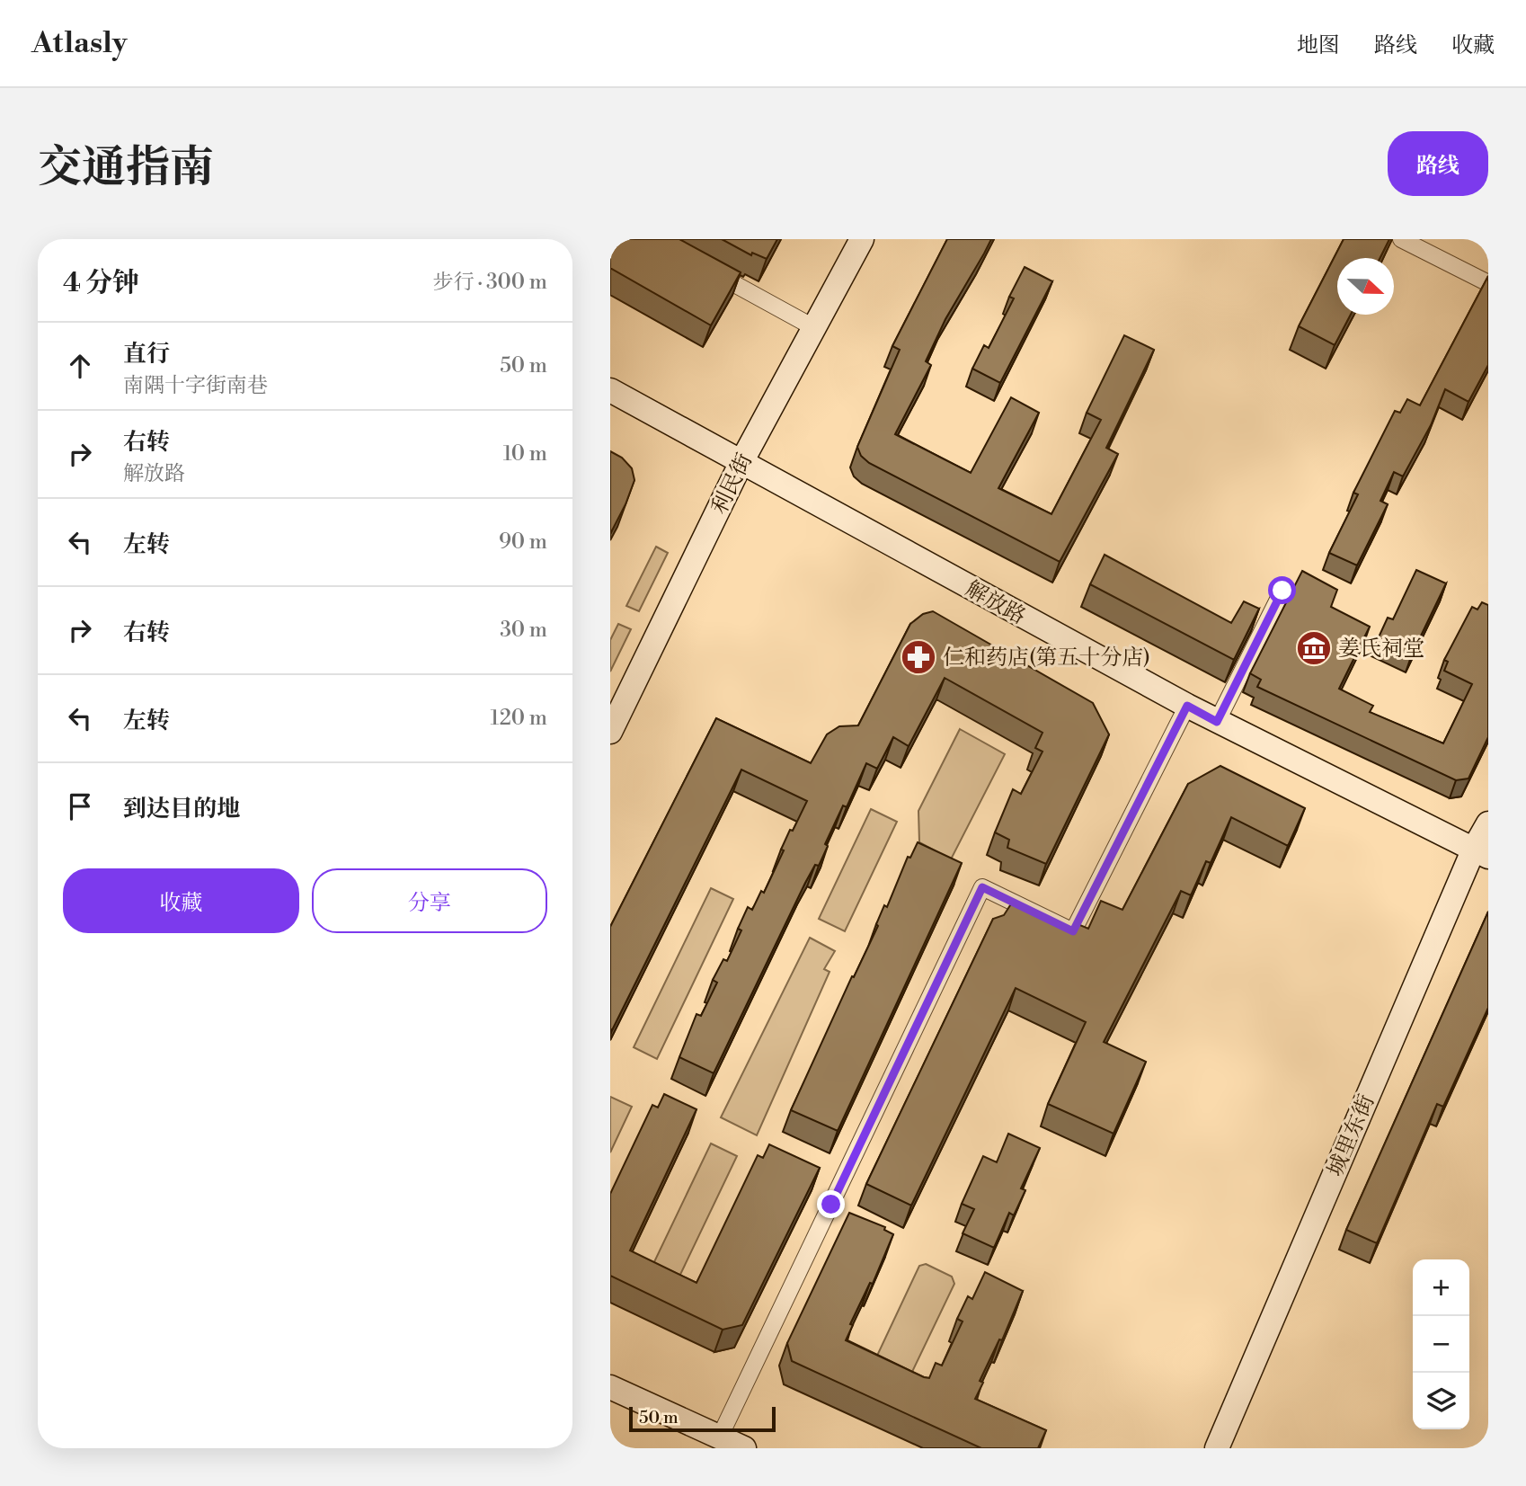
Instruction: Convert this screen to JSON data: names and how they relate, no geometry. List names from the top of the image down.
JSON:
{
  "streets": {
    "street": ["利民街", "解放路", "城里东街"]
  },
  "crossings": [
    ["利民街", "解放路"],
    ["解放路", "城里东街"]
  ],
  "places": {
    "museum": ["姜氏祠堂"],
    "pharmacy": ["仁和药店(第五十分店)"]
  },
  "scale_bar": "50 m",
  "north": "right",
  "page": {
    "header": "Atlasly",
    "nav": ["地图", "路线", "收藏"],
    "title": "交通指南",
    "buttons": [
      "路线",
      ["收藏", "分享"]
    ],
    "heading": ["4 分钟", "步行 · 300 m"],
    "list": [
      ["直行", "南隅十字街南巷", "50 m"],
      ["右转", "解放路", "10 m"],
      ["左转", "90 m"],
      ["右转", "30 m"],
      ["左转", "120 m"],
      "到达目的地"
    ],
    "map_buttons": ["+", "−"],
    "scale": "50 m"
  }
}
